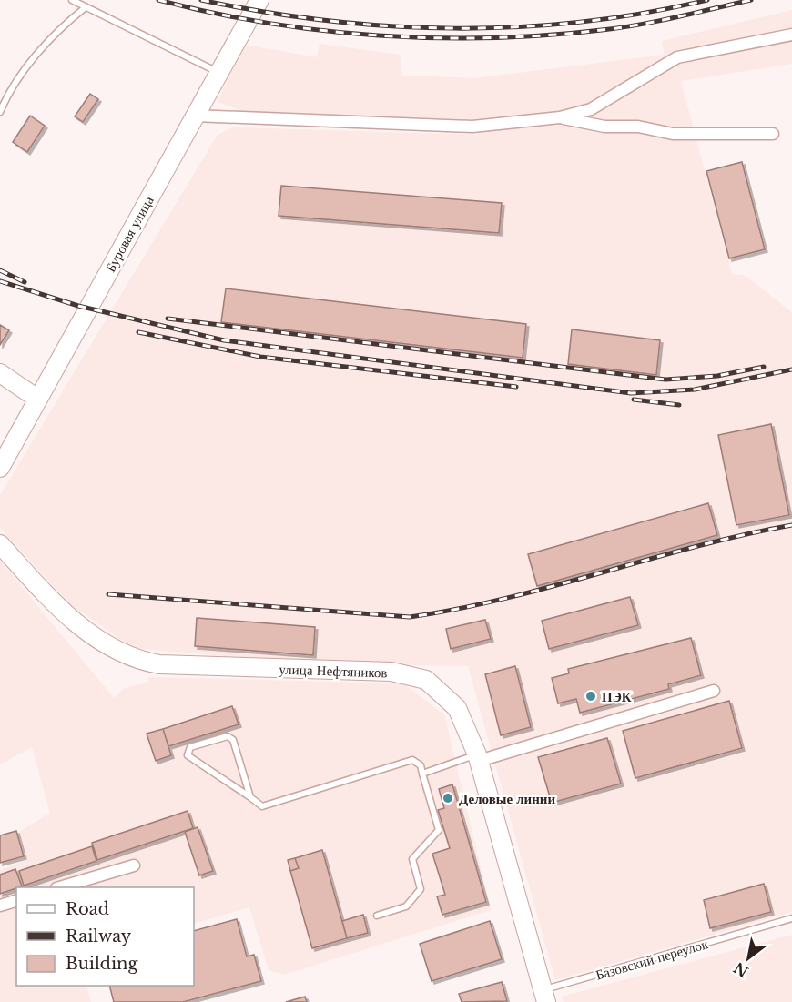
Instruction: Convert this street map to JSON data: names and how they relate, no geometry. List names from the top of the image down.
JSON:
{
  "streets": {
    "main road": ["Буровая улица", "улица Нефтяников"],
    "lane": ["Базовский переулок"]
  },
  "crossings": [
    ["улица Нефтяников", "Базовский переулок"]
  ],
  "places": ["ПЭК", "Деловые линии"],
  "legend": ["Road", "Railway", "Building"],
  "north": "bottom left"
}
